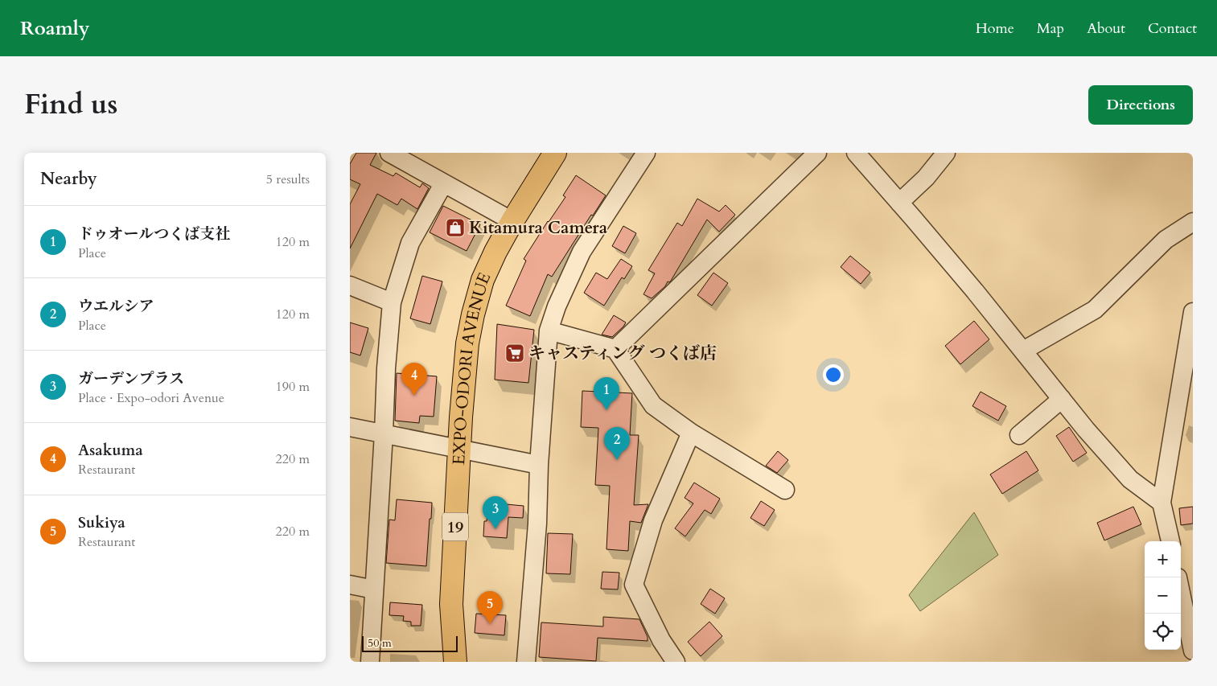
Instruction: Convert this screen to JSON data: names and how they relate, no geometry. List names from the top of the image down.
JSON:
{
  "streets": {
    "main road": ["EXPO-ODORI AVENUE", "19"]
  },
  "places": {
    "shop": ["Kitamura Camera"],
    "supermarket": ["キャスティング つくば店"]
  },
  "scale_bar": "50 m",
  "page": {
    "header": "Roamly",
    "nav": [
      "Home",
      "Map",
      "About",
      "Contact"
    ],
    "title": "Find us",
    "buttons": "Directions",
    "heading": ["Nearby", "5 results"],
    "list": [
      {
        "mark": "1",
        "name": "ドゥオールつくば支社",
        "note": "Place",
        "value": "120 m"
      },
      {
        "mark": "2",
        "name": "ウエルシア",
        "note": "Place",
        "value": "120 m"
      },
      {
        "mark": "3",
        "name": "ガーデンプラス",
        "note": "Place · Expo-odori Avenue",
        "value": "190 m"
      },
      {
        "mark": "4",
        "name": "Asakuma",
        "note": "Restaurant",
        "value": "220 m"
      },
      {
        "mark": "5",
        "name": "Sukiya",
        "note": "Restaurant",
        "value": "220 m"
      }
    ],
    "pins": [
      "4",
      "1",
      "2",
      "3",
      "5"
    ],
    "map_buttons": ["+", "−"],
    "scale": "50 m"
  }
}
